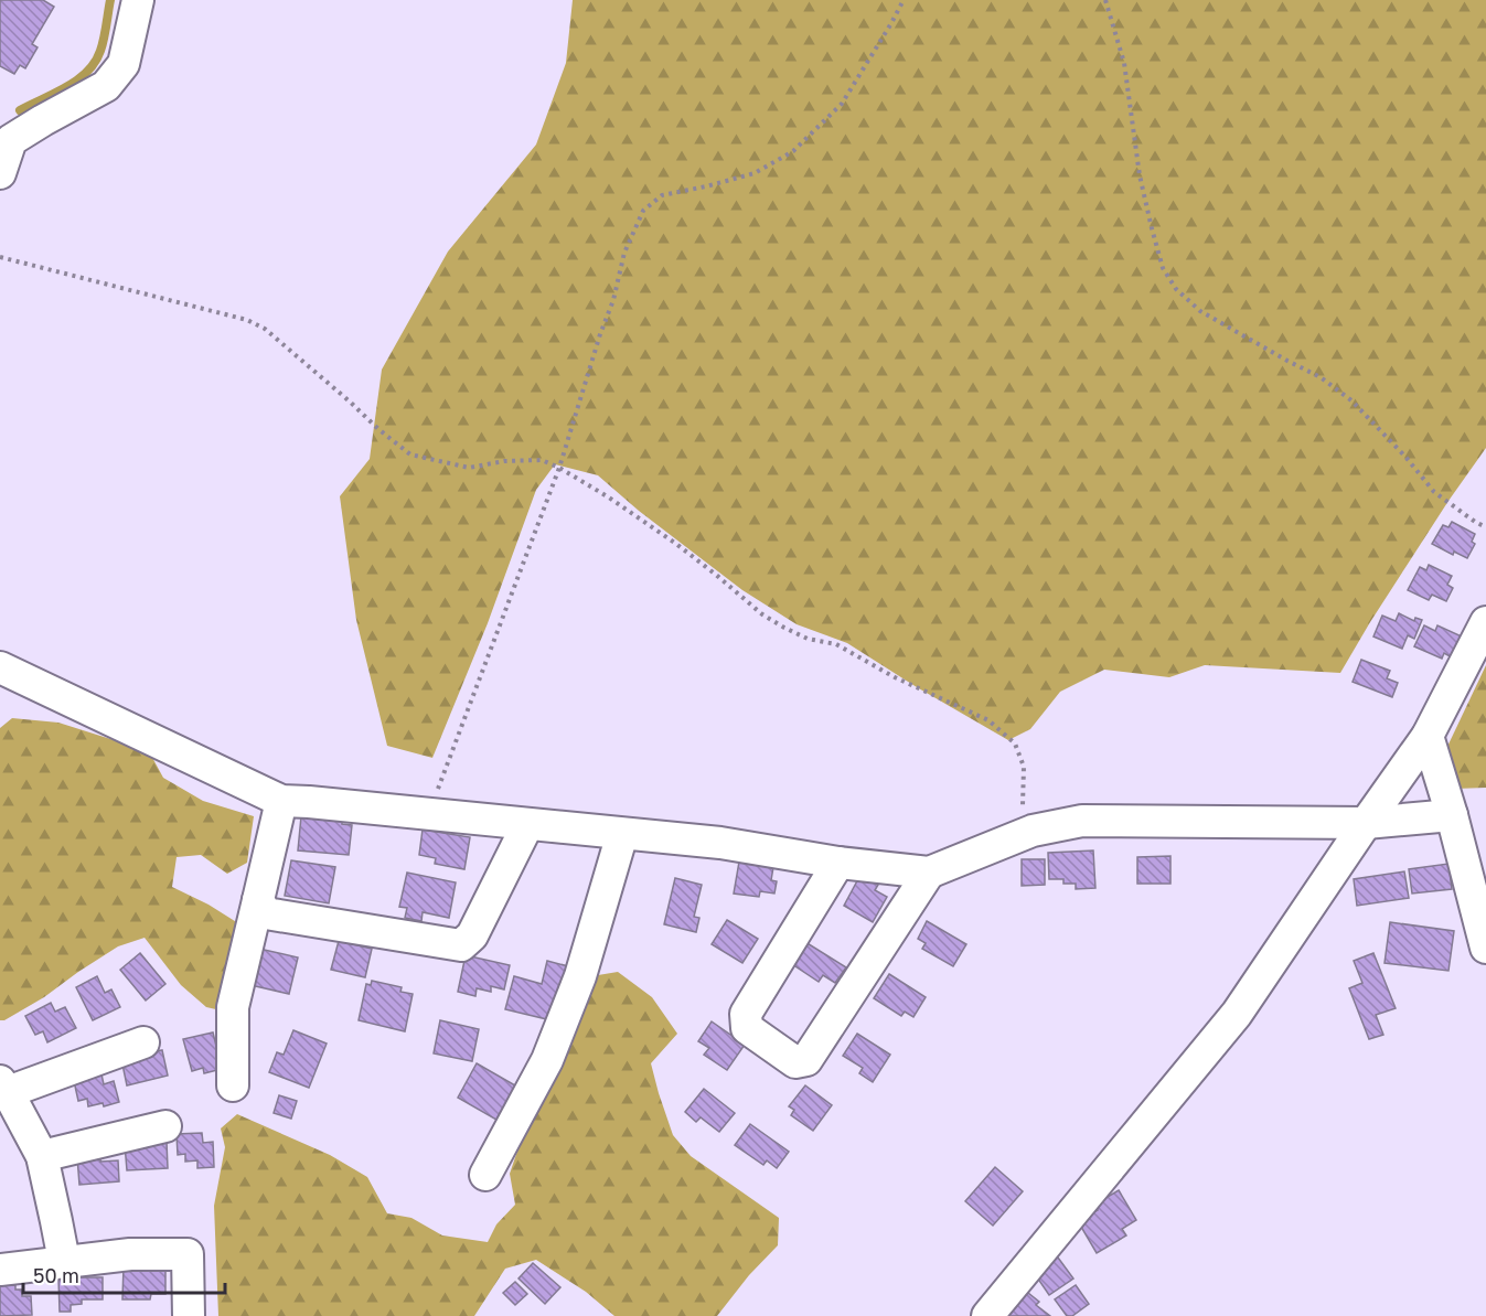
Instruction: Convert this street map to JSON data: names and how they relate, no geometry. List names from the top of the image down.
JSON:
{
  "scale_bar": "50 m"
}
